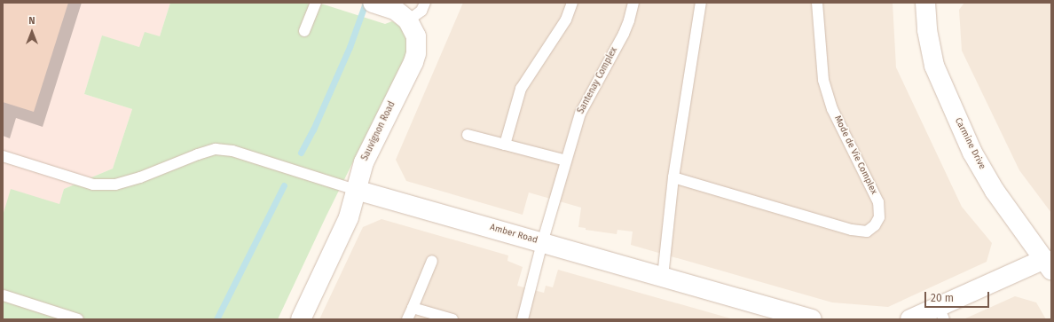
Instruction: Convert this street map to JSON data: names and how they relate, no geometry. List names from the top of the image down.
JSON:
{
  "streets": {
    "street": ["Sauvignon Road", "Carmine Drive", "Amber Road"],
    "lane": ["Santenay Complex", "Mode de Vie Complex"]
  },
  "crossings": [
    ["Santenay Complex", "Amber Road"],
    ["Sauvignon Road", "Amber Road"]
  ],
  "scale_bar": "20 m",
  "north": "top"
}
